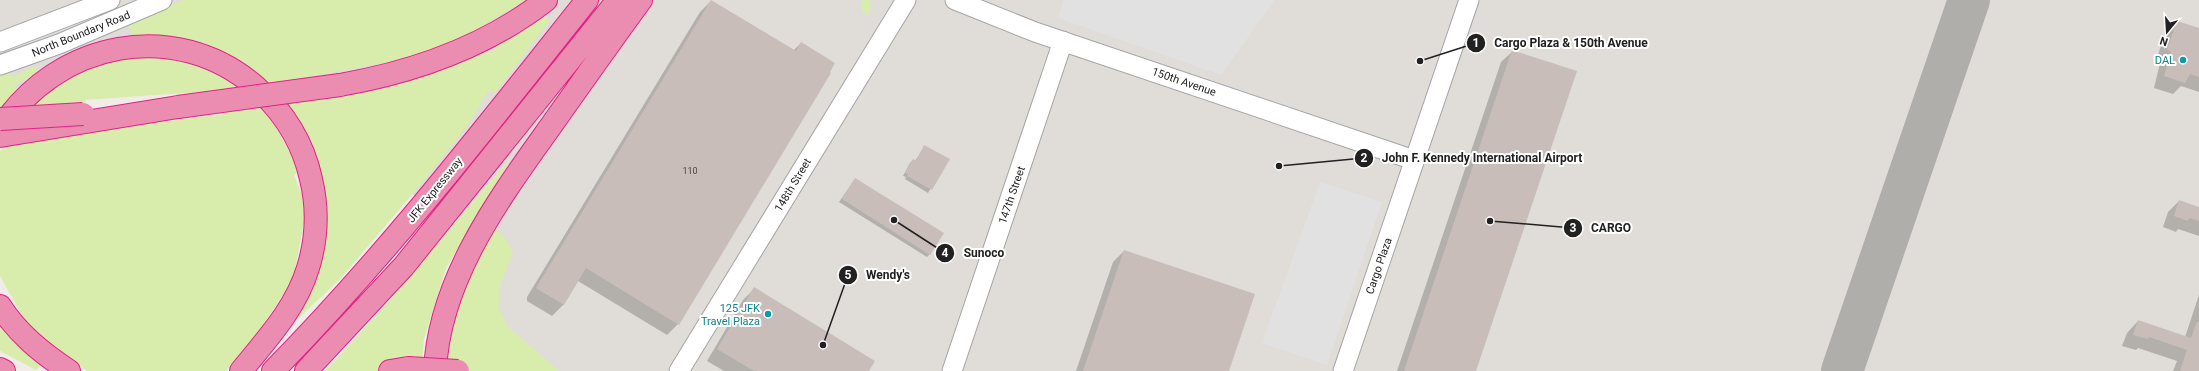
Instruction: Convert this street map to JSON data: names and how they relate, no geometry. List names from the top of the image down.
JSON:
{
  "streets": {
    "highway": ["JFK Expressway"],
    "street": [
      "North Boundary Road",
      "150th Avenue",
      "148th Street",
      "147th Street",
      "Cargo Plaza"
    ]
  },
  "crossings": [
    ["150th Avenue", "147th Street"],
    ["150th Avenue", "Cargo Plaza"]
  ],
  "places": [
    "DAL",
    "Cargo Plaza & 150th Avenue",
    "John F. Kennedy International Airport",
    "Sunoco",
    "CARGO",
    "125 JFK Travel Plaza",
    "Wendy's"
  ],
  "house_numbers": ["110"],
  "north": "bottom"
}
